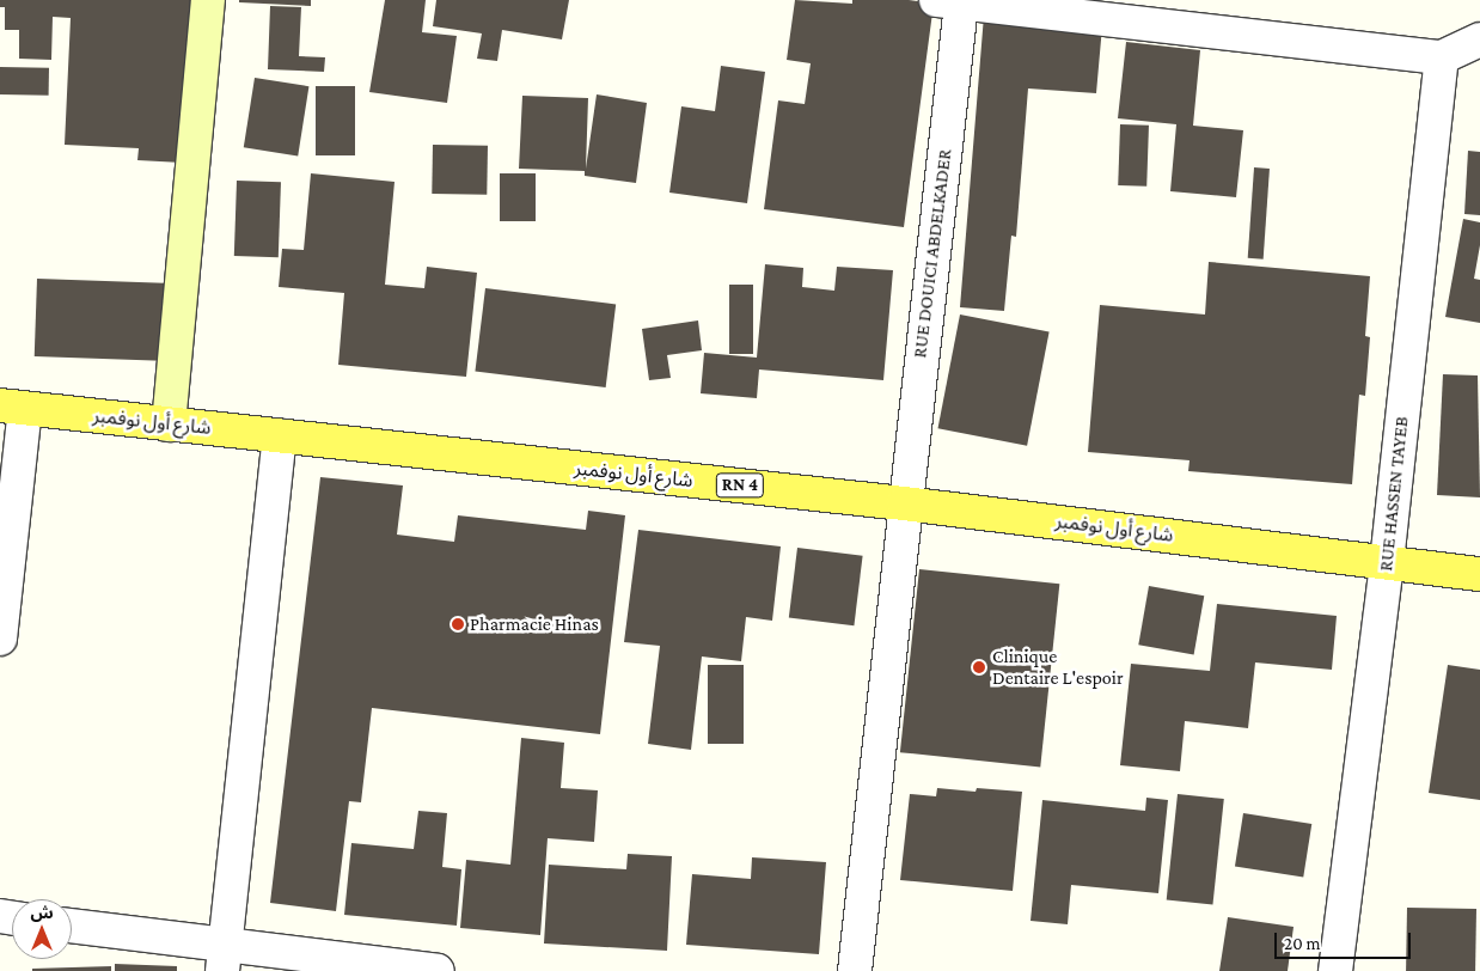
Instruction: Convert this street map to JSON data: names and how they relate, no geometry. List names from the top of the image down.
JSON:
{
  "streets": {
    "main road": ["شارع أول نوفمبر", "RN 4"],
    "street": ["RUE DOUICI ABDELKADER", "RUE HASSEN TAYEB"]
  },
  "crossings": [
    ["RUE DOUICI ABDELKADER", "شارع أول نوفمبر"],
    ["شارع أول نوفمبر", "RUE HASSEN TAYEB"]
  ],
  "places": ["Pharmacie Hinas", "Clinique Dentaire L'espoir"],
  "scale_bar": "20 m",
  "north": "top"
}
